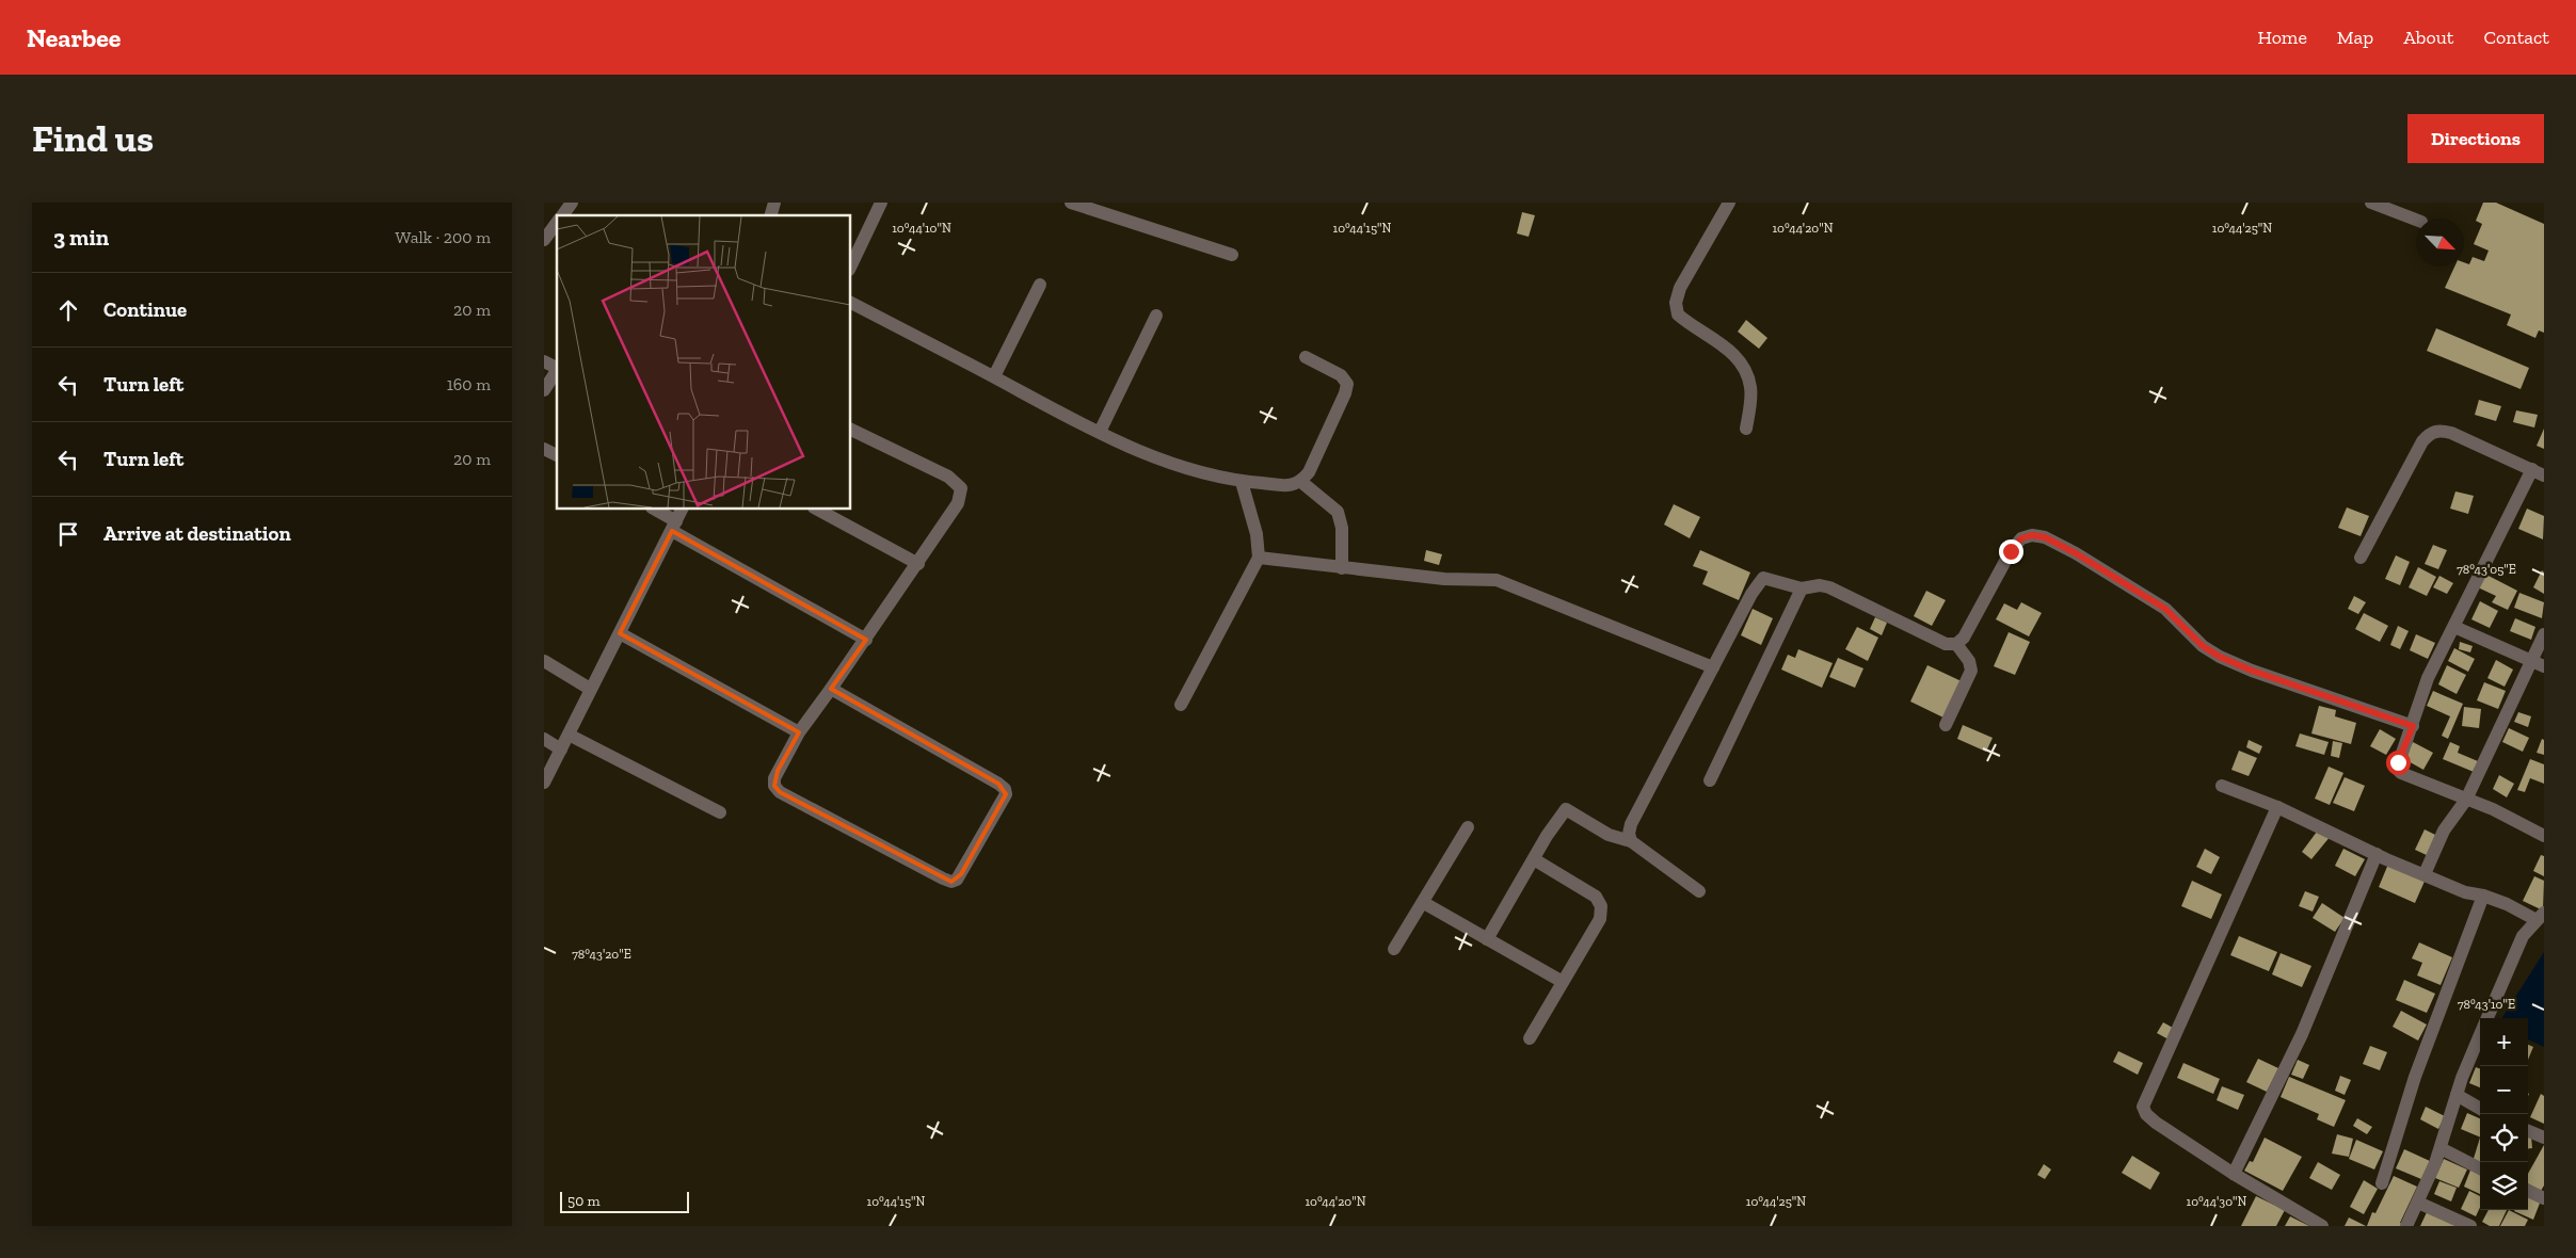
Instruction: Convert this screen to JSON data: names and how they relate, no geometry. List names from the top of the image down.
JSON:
{
  "scale_bar": "50 m",
  "north": "bottom right",
  "page": {
    "header": "Nearbee",
    "nav": [
      "Home",
      "Map",
      "About",
      "Contact"
    ],
    "buttons": "Directions",
    "title": "Find us",
    "heading": ["3 min", "Walk · 200 m"],
    "list": [
      ["Continue", "20 m"],
      ["Turn left", "160 m"],
      ["Turn left", "20 m"],
      "Arrive at destination"
    ],
    "map_buttons": ["+", "−"],
    "scale": "50 m"
  },
  "coordinates": [
    "10°44'10\"N",
    "10°44'15\"N",
    "10°44'20\"N",
    "10°44'25\"N",
    "78°43'05\"E",
    "78°43'20\"E",
    "78°43'10\"E",
    "10°44'30\"N"
  ]
}
